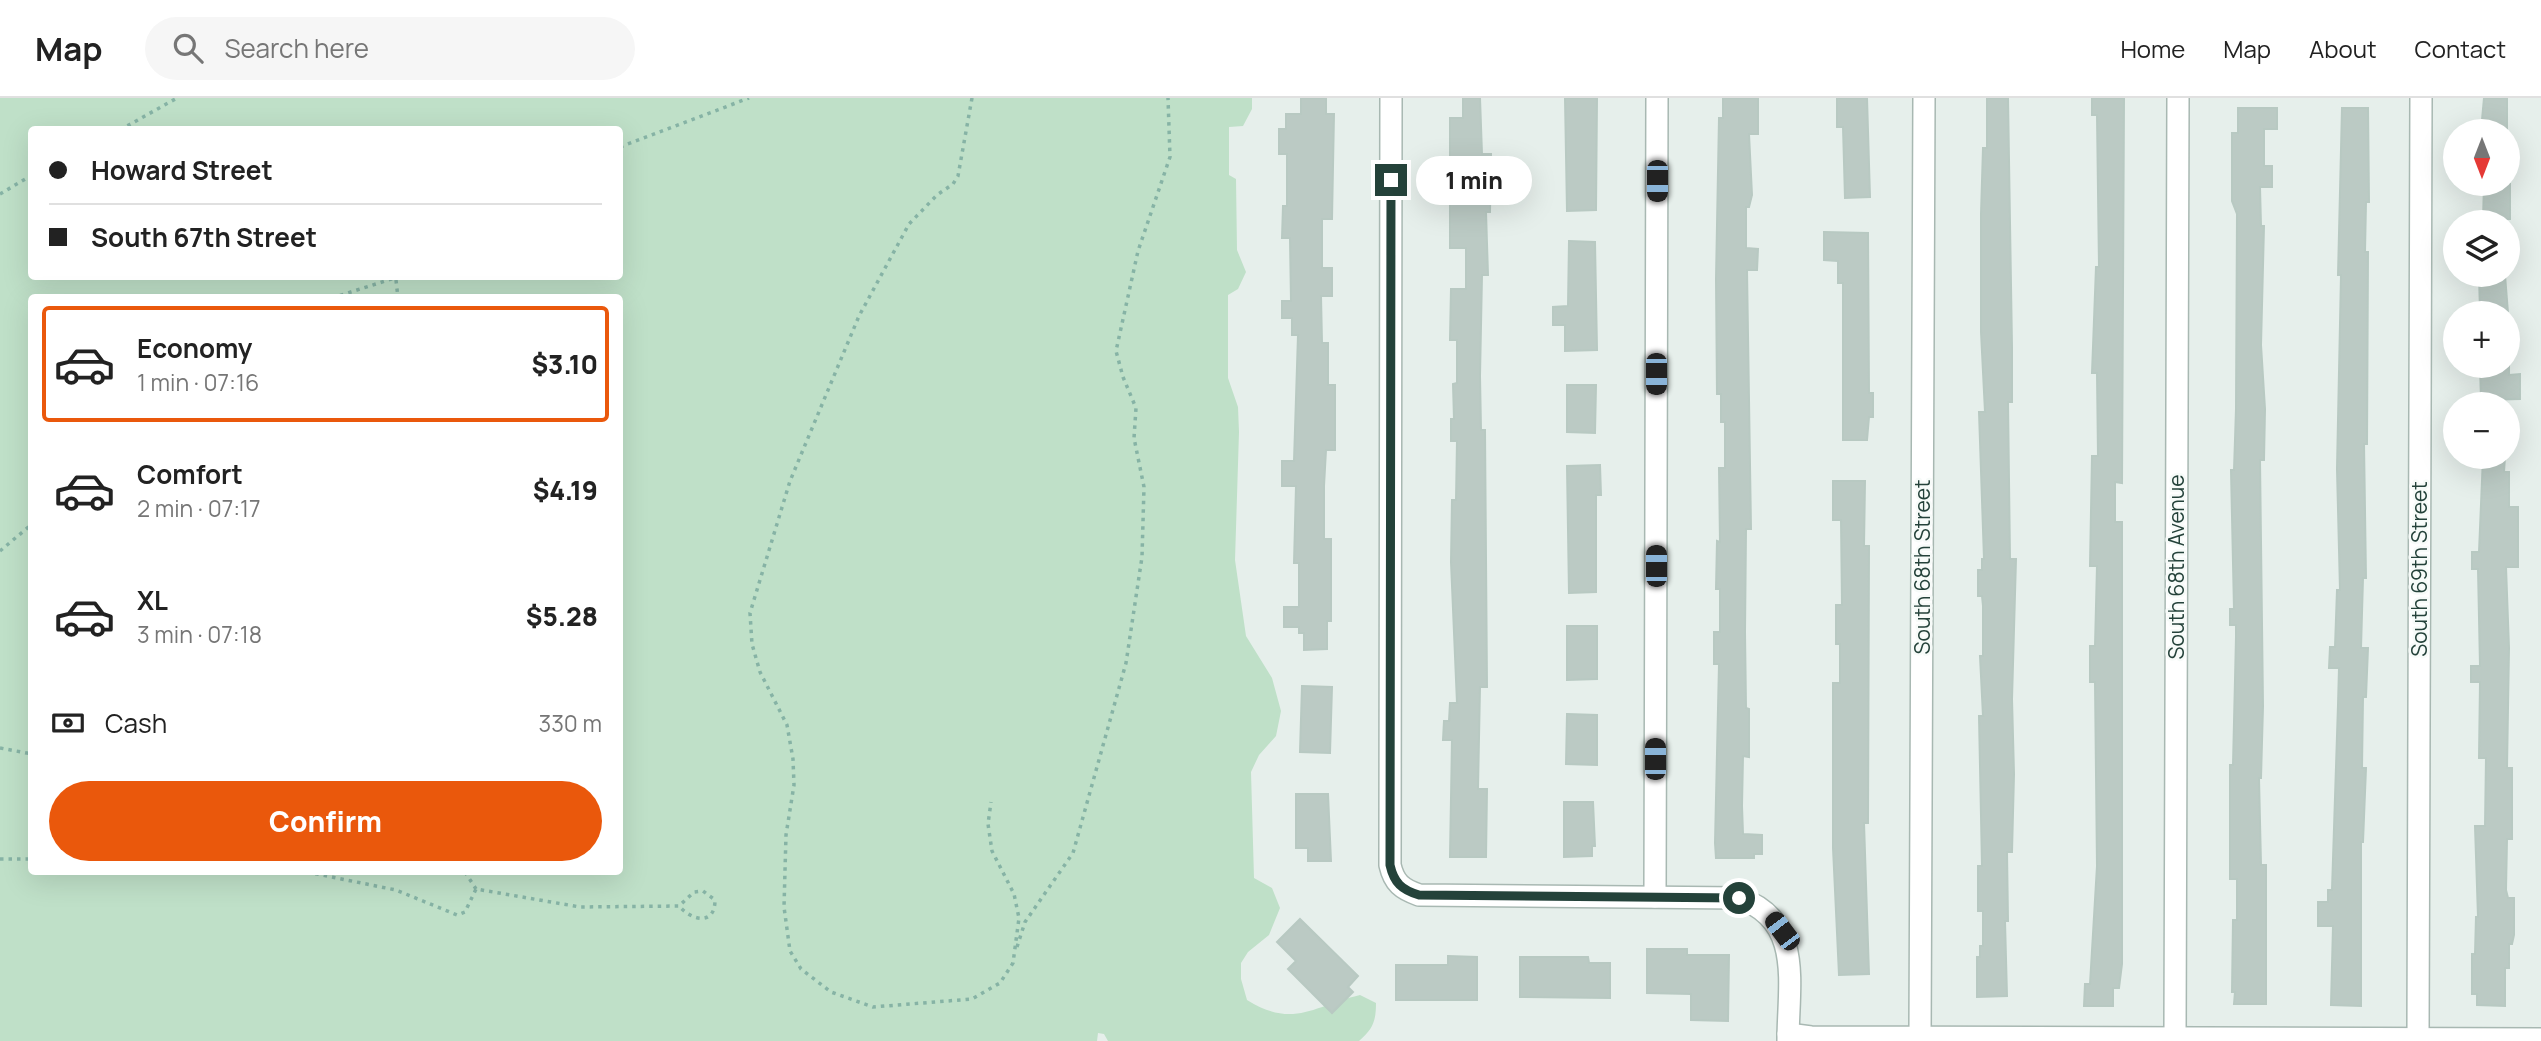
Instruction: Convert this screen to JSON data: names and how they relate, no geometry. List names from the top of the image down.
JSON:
{
  "streets": {
    "street": ["South 68th Street", "South 68th Avenue", "South 69th Street"]
  },
  "north": "bottom",
  "page": {
    "header": "Map",
    "search": "Search here",
    "nav": [
      "Home",
      "Map",
      "About",
      "Contact"
    ],
    "map_buttons": ["+", "−"],
    "banner": ["Howard Street", "South 67th Street"],
    "bubble": "1 min",
    "list": [
      {
        "name": "Economy",
        "note": "1 min · 07:16",
        "value": "$3.10"
      },
      {
        "name": "Comfort",
        "note": "2 min · 07:17",
        "value": "$4.19"
      },
      {
        "name": "XL",
        "note": "3 min · 07:18",
        "value": "$5.28"
      }
    ],
    "pay": ["Cash", "330 m"],
    "buttons": "Confirm"
  }
}
